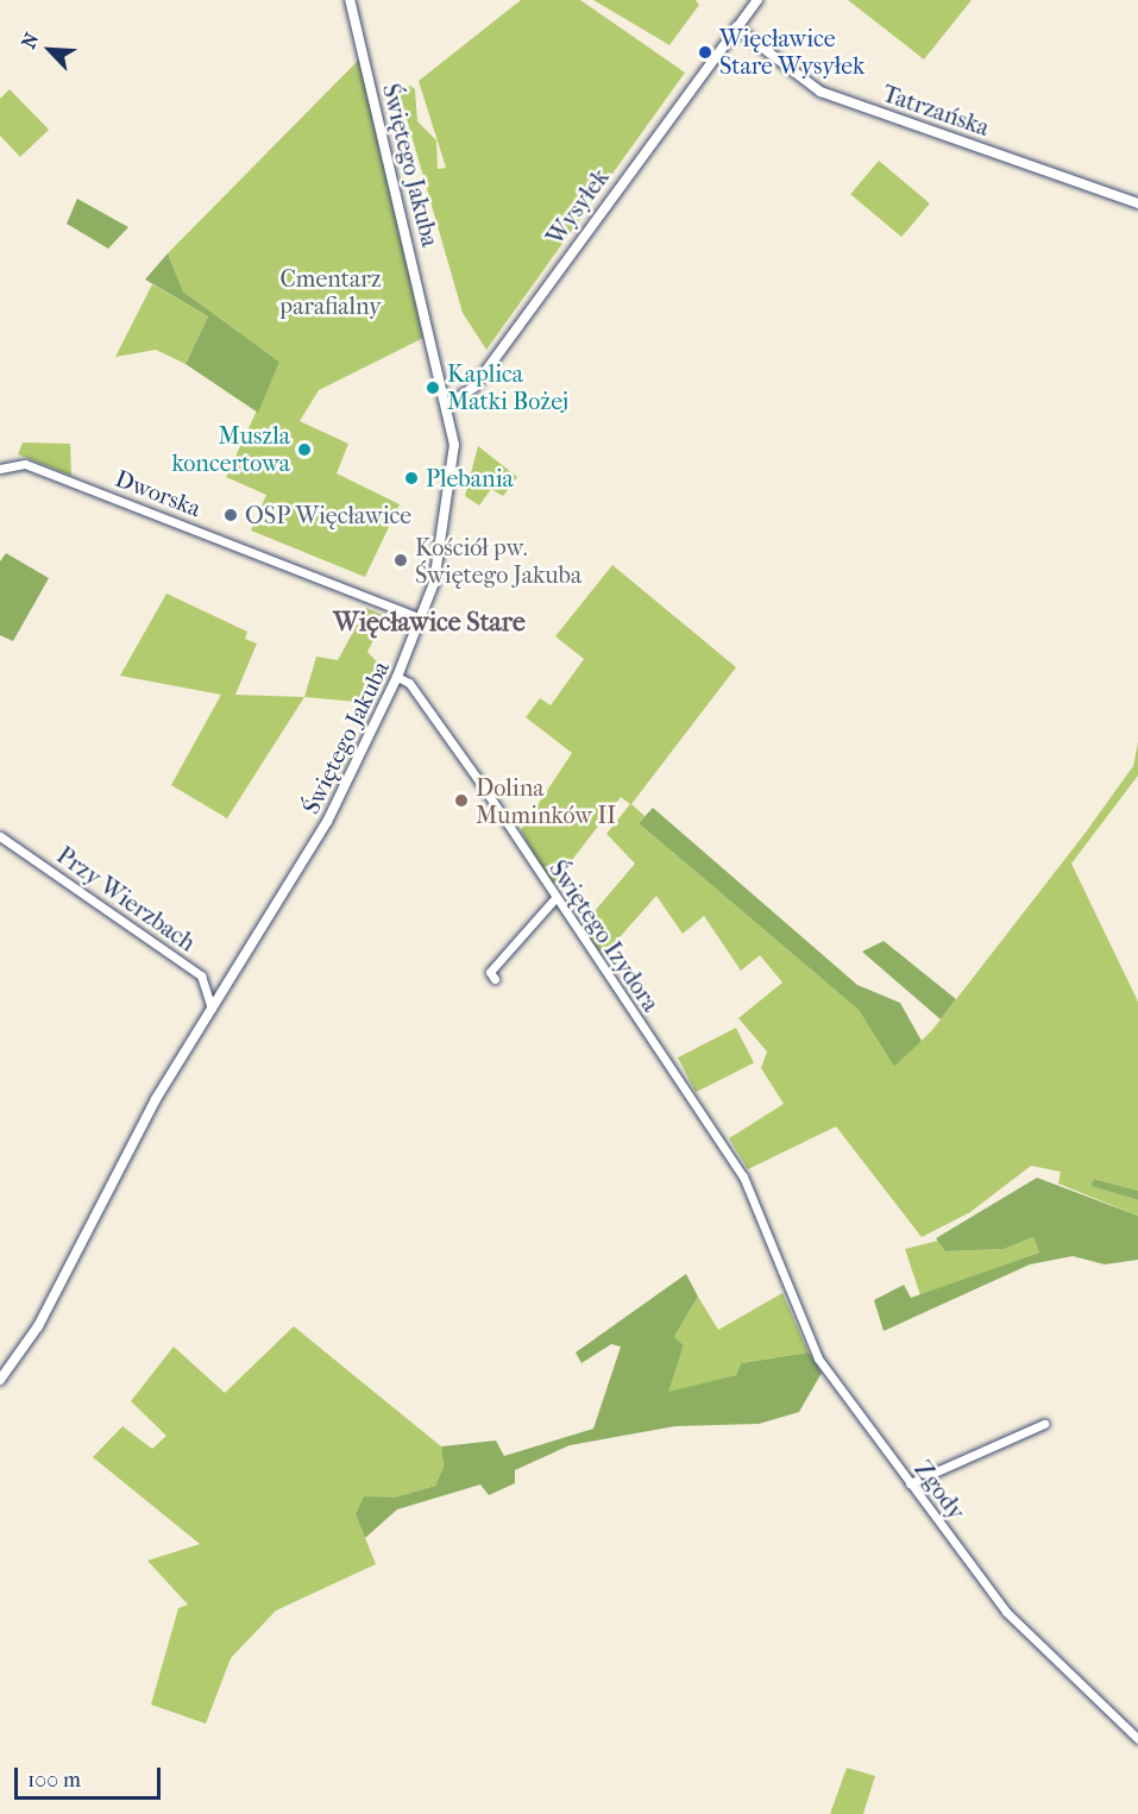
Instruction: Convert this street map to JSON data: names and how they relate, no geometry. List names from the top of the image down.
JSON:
{
  "streets": {
    "street": [
      "Tatrzańska",
      "Świętego Jakuba",
      "Wysyłek",
      "Dworska",
      "Przy Wierzbach",
      "Świętego Izydora",
      "Zgody"
    ]
  },
  "crossings": [
    ["Tatrzańska", "Wysyłek"],
    ["Świętego Jakuba", "Wysyłek"],
    ["Świętego Jakuba", "Dworska"],
    ["Świętego Jakuba", "Przy Wierzbach"],
    ["Świętego Jakuba", "Świętego Izydora"],
    ["Świętego Izydora", "Zgody"]
  ],
  "districts": ["Więcławice Stare"],
  "parks": ["Cmentarz parafialny"],
  "places": [
    "Więcławice Stare Wysyłek",
    "Kaplica Matki Bożej",
    "Muszla koncertowa",
    "Plebania",
    "OSP Więcławice",
    "Kościół pw. Świętego Jakuba",
    "Dolina Muminków II"
  ],
  "scale_bar": "100 m",
  "north": "top left"
}
